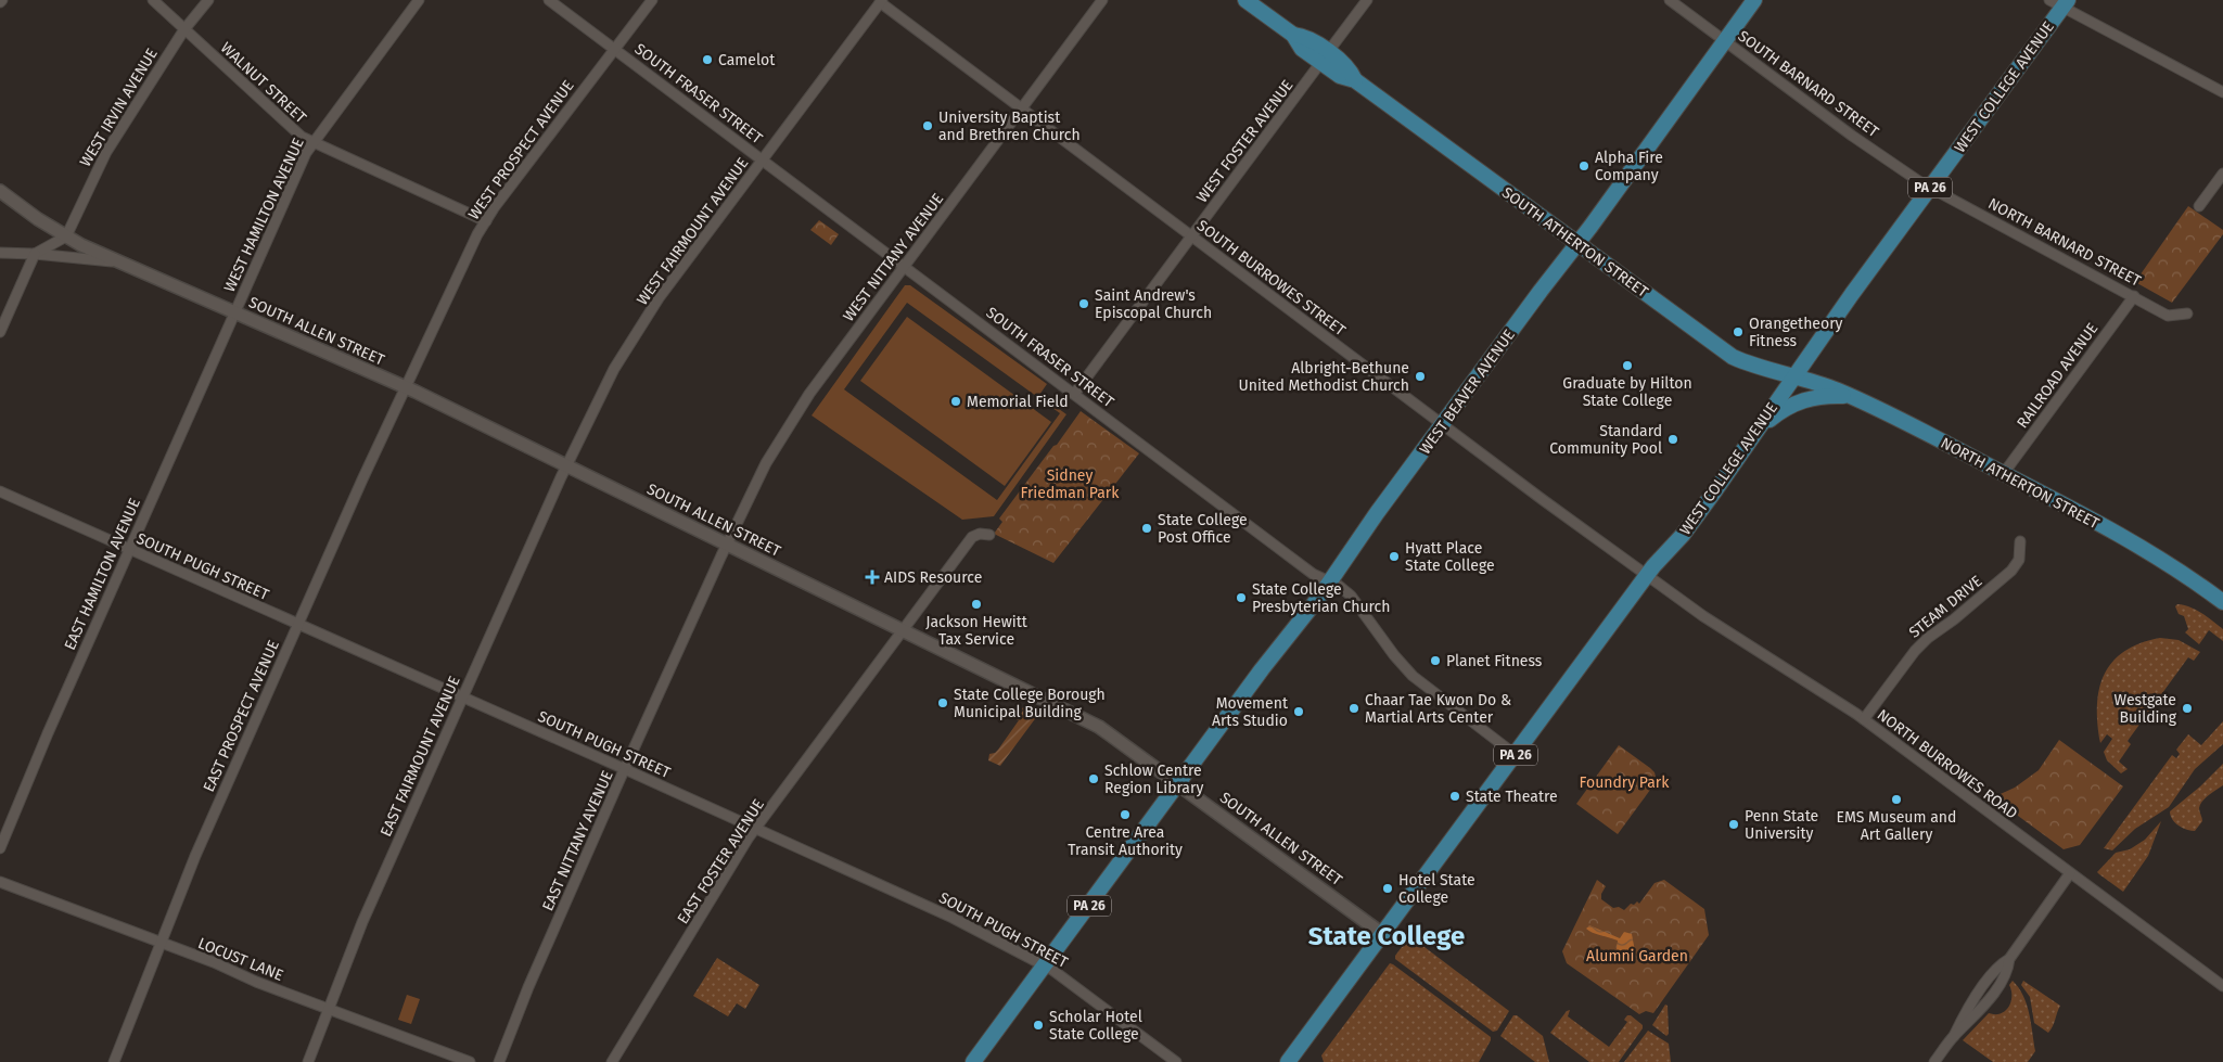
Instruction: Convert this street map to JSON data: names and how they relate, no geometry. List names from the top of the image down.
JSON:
{
  "streets": {
    "main road": [
      "WEST COLLEGE AVENUE",
      "PA 26",
      "SOUTH ATHERTON STREET",
      "WEST BEAVER AVENUE",
      "NORTH ATHERTON STREET"
    ],
    "street": [
      "WALNUT STREET",
      "SOUTH BARNARD STREET",
      "SOUTH FRASER STREET",
      "WEST IRVIN AVENUE",
      "WEST FOSTER AVENUE",
      "WEST PROSPECT AVENUE",
      "WEST HAMILTON AVENUE",
      "WEST FAIRMOUNT AVENUE",
      "NORTH BARNARD STREET",
      "WEST NITTANY AVENUE",
      "SOUTH BURROWES STREET",
      "SOUTH ALLEN STREET",
      "RAILROAD AVENUE",
      "SOUTH PUGH STREET",
      "EAST HAMILTON AVENUE",
      "STEAM DRIVE",
      "EAST PROSPECT AVENUE",
      "EAST FAIRMOUNT AVENUE",
      "NORTH BURROWES ROAD",
      "EAST NITTANY AVENUE",
      "EAST FOSTER AVENUE",
      "LOCUST LANE"
    ]
  },
  "crossings": [
    ["WALNUT STREET", "WEST IRVIN AVENUE"],
    ["WALNUT STREET", "WEST PROSPECT AVENUE"],
    ["WALNUT STREET", "WEST HAMILTON AVENUE"],
    ["SOUTH BARNARD STREET", "WEST COLLEGE AVENUE"],
    ["SOUTH BARNARD STREET", "NORTH BARNARD STREET"],
    ["SOUTH BARNARD STREET", "WEST BEAVER AVENUE"],
    ["WEST COLLEGE AVENUE", "SOUTH FRASER STREET"],
    ["WEST COLLEGE AVENUE", "PA 26"],
    ["WEST COLLEGE AVENUE", "SOUTH ATHERTON STREET"],
    ["WEST COLLEGE AVENUE", "NORTH BARNARD STREET"],
    ["WEST COLLEGE AVENUE", "SOUTH BURROWES STREET"],
    ["WEST COLLEGE AVENUE", "SOUTH ALLEN STREET"],
    ["WEST COLLEGE AVENUE", "NORTH ATHERTON STREET"],
    ["WEST COLLEGE AVENUE", "NORTH BURROWES ROAD"],
    ["SOUTH FRASER STREET", "WEST FOSTER AVENUE"],
    ["SOUTH FRASER STREET", "WEST PROSPECT AVENUE"],
    ["SOUTH FRASER STREET", "WEST FAIRMOUNT AVENUE"],
    ["SOUTH FRASER STREET", "WEST NITTANY AVENUE"],
    ["SOUTH FRASER STREET", "WEST BEAVER AVENUE"],
    ["WEST IRVIN AVENUE", "SOUTH ALLEN STREET"],
    ["WEST FOSTER AVENUE", "SOUTH ATHERTON STREET"],
    ["WEST FOSTER AVENUE", "SOUTH BURROWES STREET"],
    ["WEST PROSPECT AVENUE", "SOUTH ALLEN STREET"],
    ["WEST PROSPECT AVENUE", "EAST PROSPECT AVENUE"],
    ["PA 26", "SOUTH ALLEN STREET"],
    ["PA 26", "WEST BEAVER AVENUE"],
    ["PA 26", "SOUTH PUGH STREET"],
    ["WEST HAMILTON AVENUE", "SOUTH ALLEN STREET"],
    ["WEST HAMILTON AVENUE", "EAST HAMILTON AVENUE"],
    ["WEST FAIRMOUNT AVENUE", "SOUTH BURROWES STREET"],
    ["WEST FAIRMOUNT AVENUE", "SOUTH ALLEN STREET"],
    ["WEST FAIRMOUNT AVENUE", "EAST FAIRMOUNT AVENUE"],
    ["SOUTH ATHERTON STREET", "WEST BEAVER AVENUE"],
    ["SOUTH ATHERTON STREET", "NORTH ATHERTON STREET"],
    ["NORTH BARNARD STREET", "RAILROAD AVENUE"],
    ["WEST NITTANY AVENUE", "SOUTH BURROWES STREET"],
    ["WEST NITTANY AVENUE", "SOUTH ALLEN STREET"],
    ["WEST NITTANY AVENUE", "EAST NITTANY AVENUE"],
    ["SOUTH BURROWES STREET", "WEST BEAVER AVENUE"],
    ["SOUTH BURROWES STREET", "NORTH BURROWES ROAD"],
    ["SOUTH ALLEN STREET", "WEST BEAVER AVENUE"],
    ["SOUTH ALLEN STREET", "EAST HAMILTON AVENUE"],
    ["SOUTH ALLEN STREET", "EAST PROSPECT AVENUE"],
    ["SOUTH ALLEN STREET", "EAST FAIRMOUNT AVENUE"],
    ["SOUTH ALLEN STREET", "EAST NITTANY AVENUE"],
    ["SOUTH ALLEN STREET", "EAST FOSTER AVENUE"],
    ["RAILROAD AVENUE", "NORTH ATHERTON STREET"],
    ["SOUTH PUGH STREET", "EAST HAMILTON AVENUE"],
    ["SOUTH PUGH STREET", "EAST PROSPECT AVENUE"],
    ["SOUTH PUGH STREET", "EAST FAIRMOUNT AVENUE"],
    ["SOUTH PUGH STREET", "EAST NITTANY AVENUE"],
    ["SOUTH PUGH STREET", "EAST FOSTER AVENUE"],
    ["STEAM DRIVE", "NORTH BURROWES ROAD"],
    ["EAST PROSPECT AVENUE", "LOCUST LANE"],
    ["EAST FAIRMOUNT AVENUE", "LOCUST LANE"]
  ],
  "districts": ["State College"],
  "parks": ["Sidney Friedman Park", "Foundry Park", "Alumni Garden"],
  "places": {
    "other": [
      "Camelot",
      "University Baptist and Brethren Church",
      "Alpha Fire Company",
      "Saint Andrew's Episcopal Church",
      "Orangetheory Fitness",
      "Graduate by Hilton State College",
      "Albright-Bethune United Methodist Church",
      "Memorial Field",
      "Standard Community Pool",
      "State College Post Office",
      "Hyatt Place State College",
      "State College Presbyterian Church",
      "Jackson Hewitt Tax Service",
      "Planet Fitness",
      "State College Borough Municipal Building",
      "Chaar Tae Kwon Do & Martial Arts Center",
      "Westgate Building",
      "Movement Arts Studio",
      "Schlow Centre Region Library",
      "State Theatre",
      "EMS Museum and Art Gallery",
      "Centre Area Transit Authority",
      "Penn State University",
      "Hotel State College",
      "Scholar Hotel State College"
    ],
    "health": ["AIDS Resource"]
  }
}
